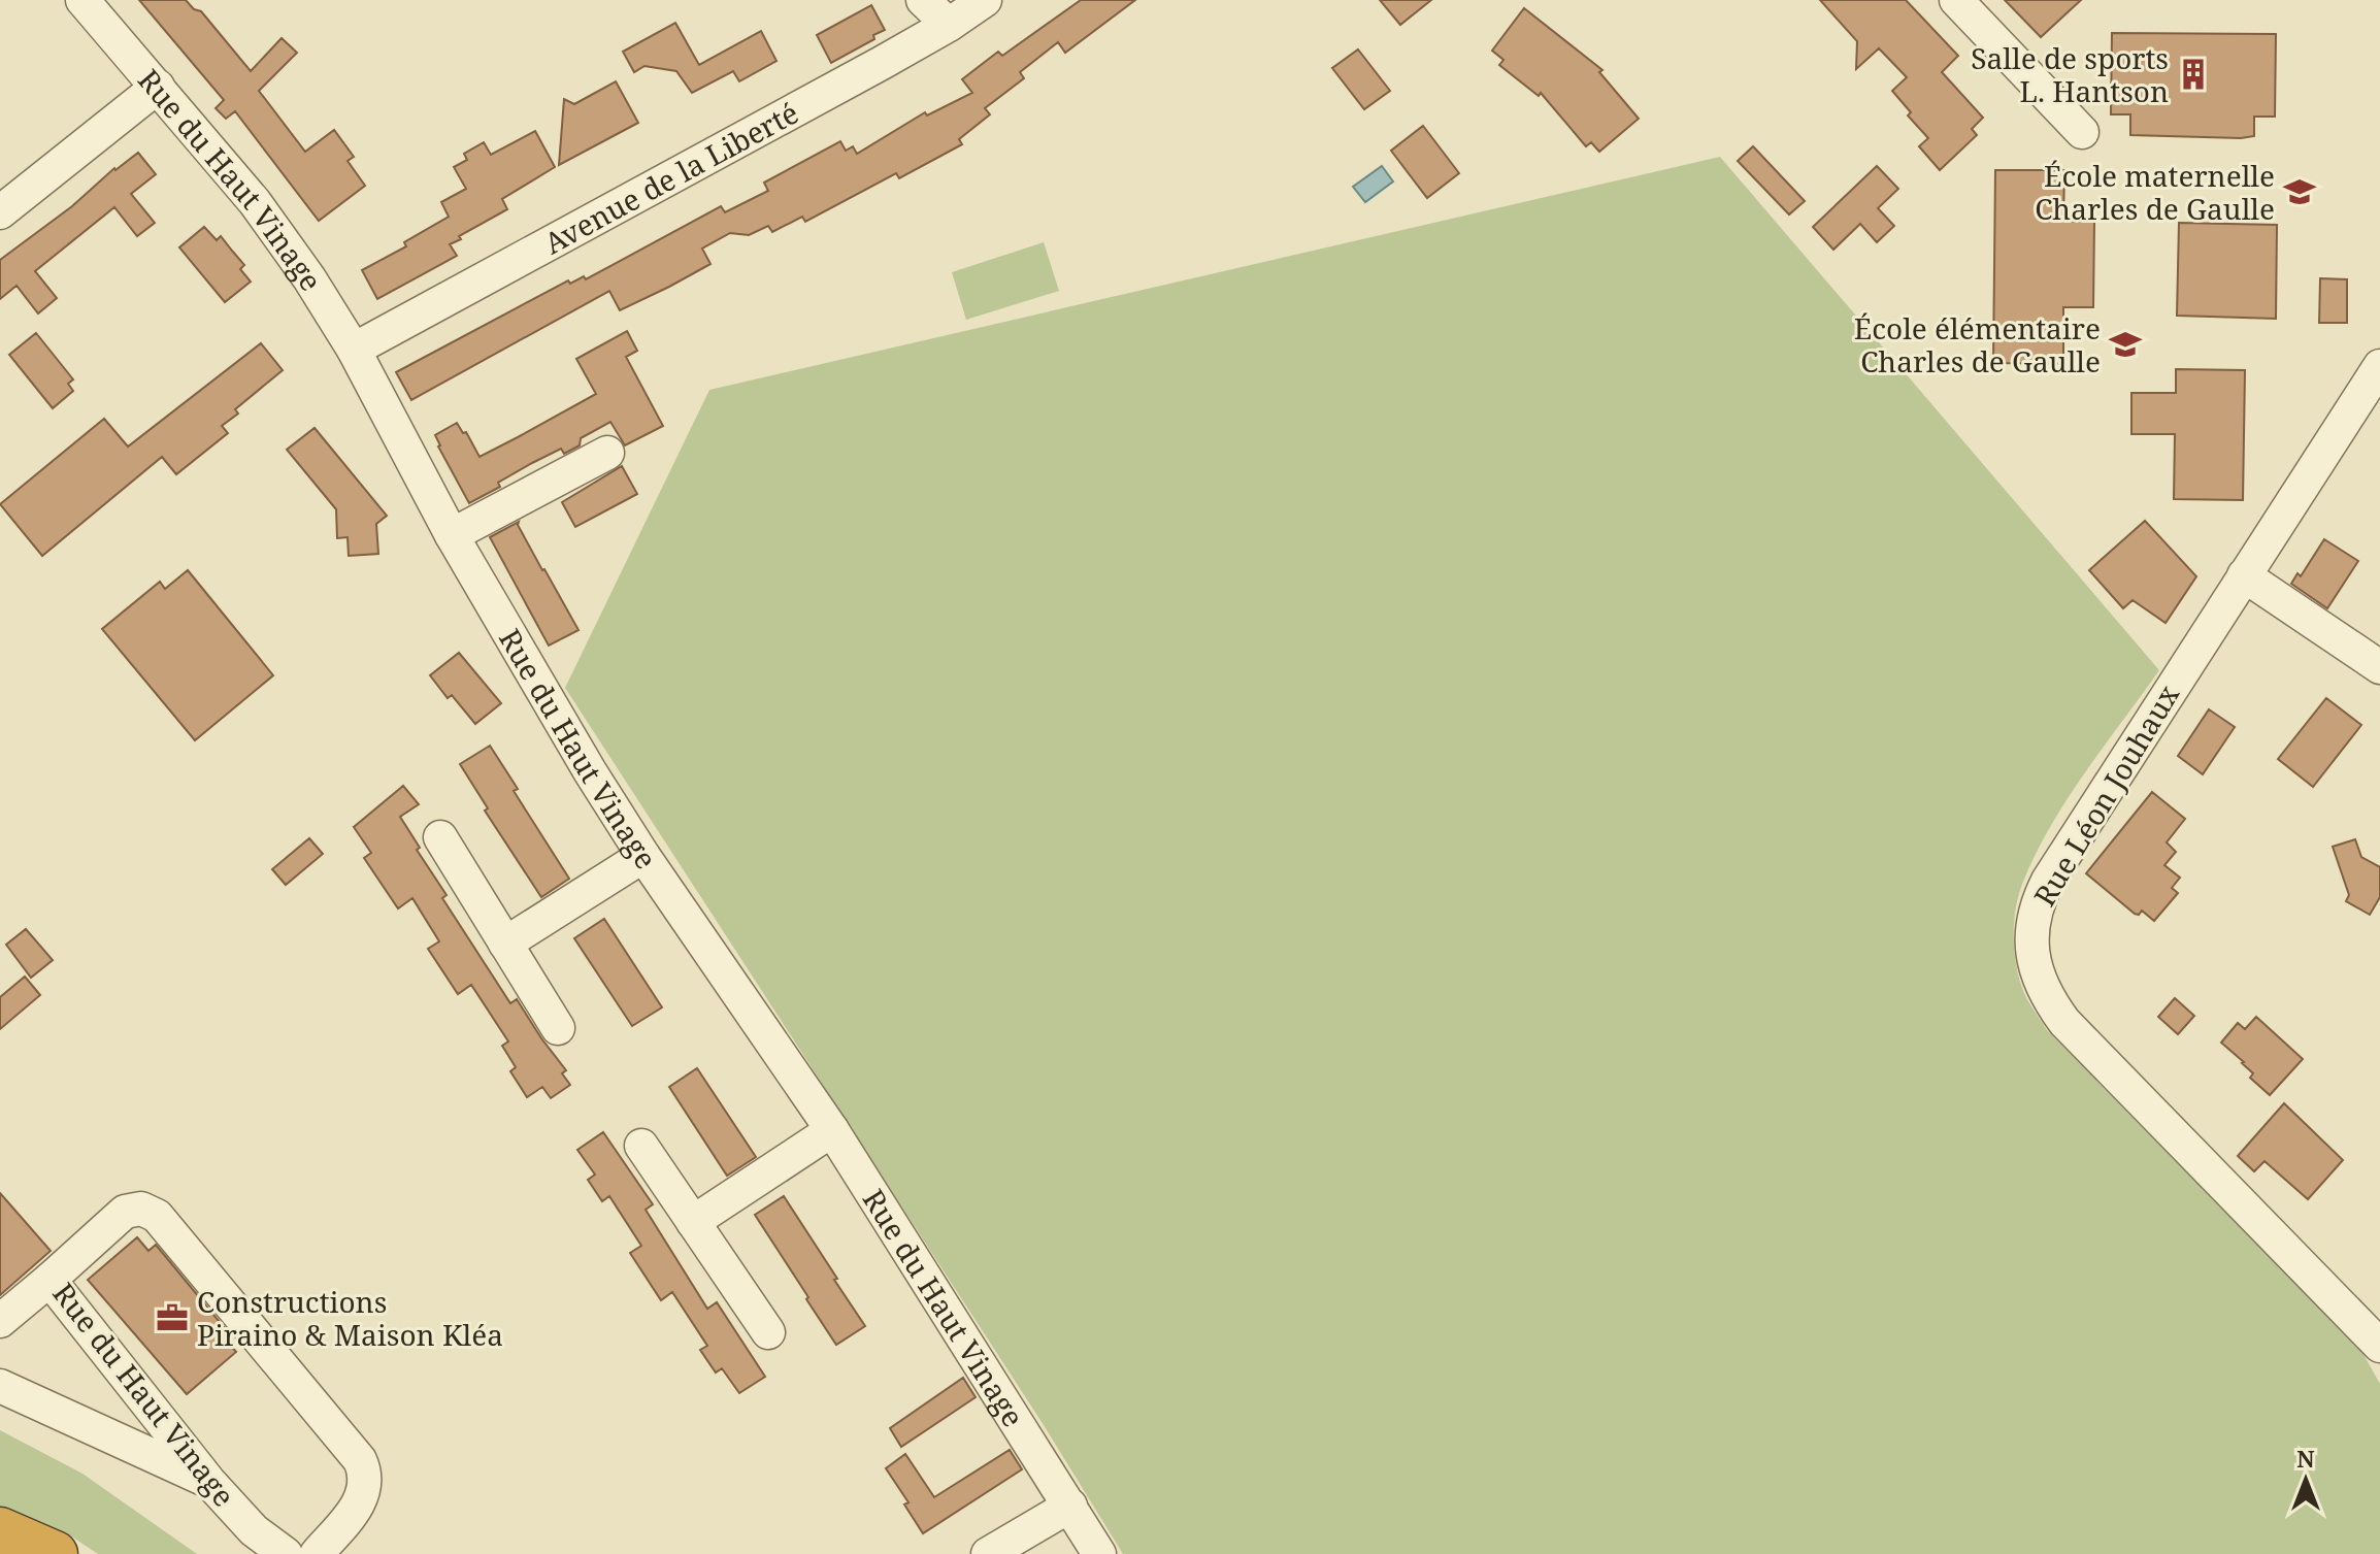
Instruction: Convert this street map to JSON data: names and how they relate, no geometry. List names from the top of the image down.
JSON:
{
  "streets": {
    "street": ["Avenue de la Liberté", "Rue du Haut Vinage", "Rue Léon Jouhaux"]
  },
  "crossings": [
    ["Avenue de la Liberté", "Rue du Haut Vinage"]
  ],
  "places": {
    "building": ["Salle de sports L. Hantson"],
    "school or university": ["École maternelle Charles de Gaulle", "École élémentaire Charles de Gaulle"],
    "office": ["Constructions Piraino & Maison Kléa"]
  },
  "north": "top"
}
